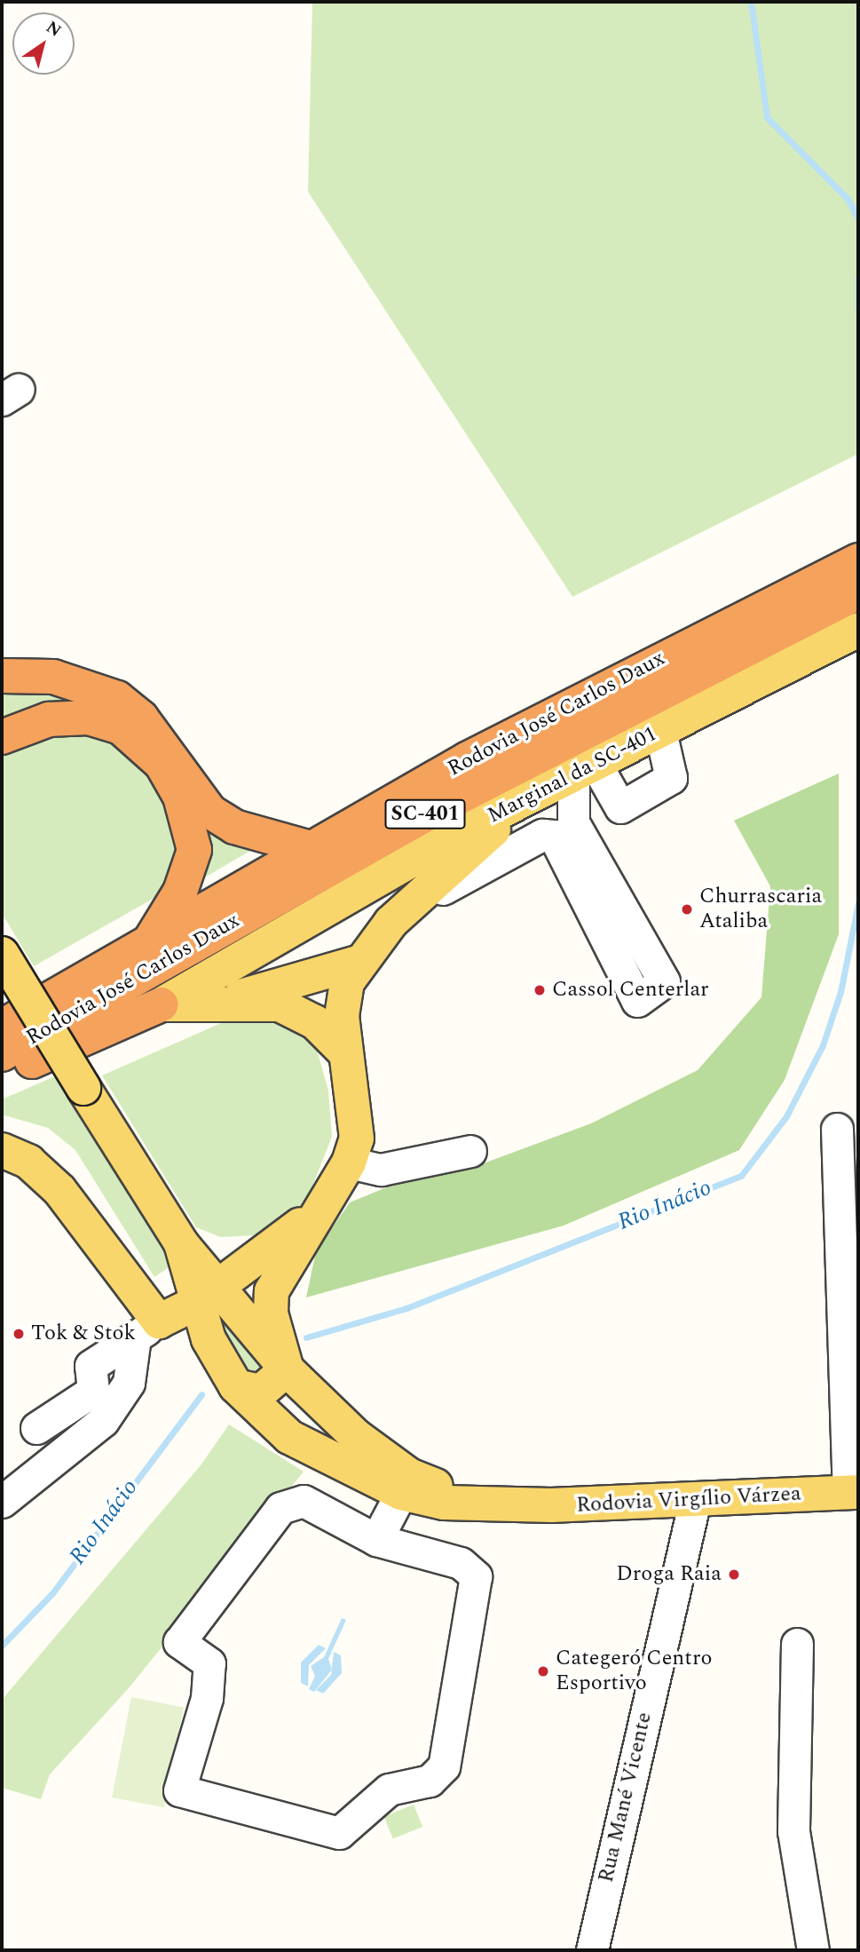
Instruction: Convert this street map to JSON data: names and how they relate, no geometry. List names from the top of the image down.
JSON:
{
  "streets": {
    "highway": ["Rodovia José Carlos Daux", "SC-401"],
    "main road": ["Marginal da SC-401", "Rodovia Virgílio Várzea"],
    "street": ["Rua Mané Vicente"]
  },
  "crossings": [
    ["Rodovia Virgílio Várzea", "Rua Mané Vicente"]
  ],
  "water": ["Rio Inácio"],
  "places": [
    "Churrascaria Ataliba",
    "Cassol Centerlar",
    "Tok & Stok",
    "Droga Raia",
    "Categeró Centro Esportivo"
  ],
  "north": "top right"
}
